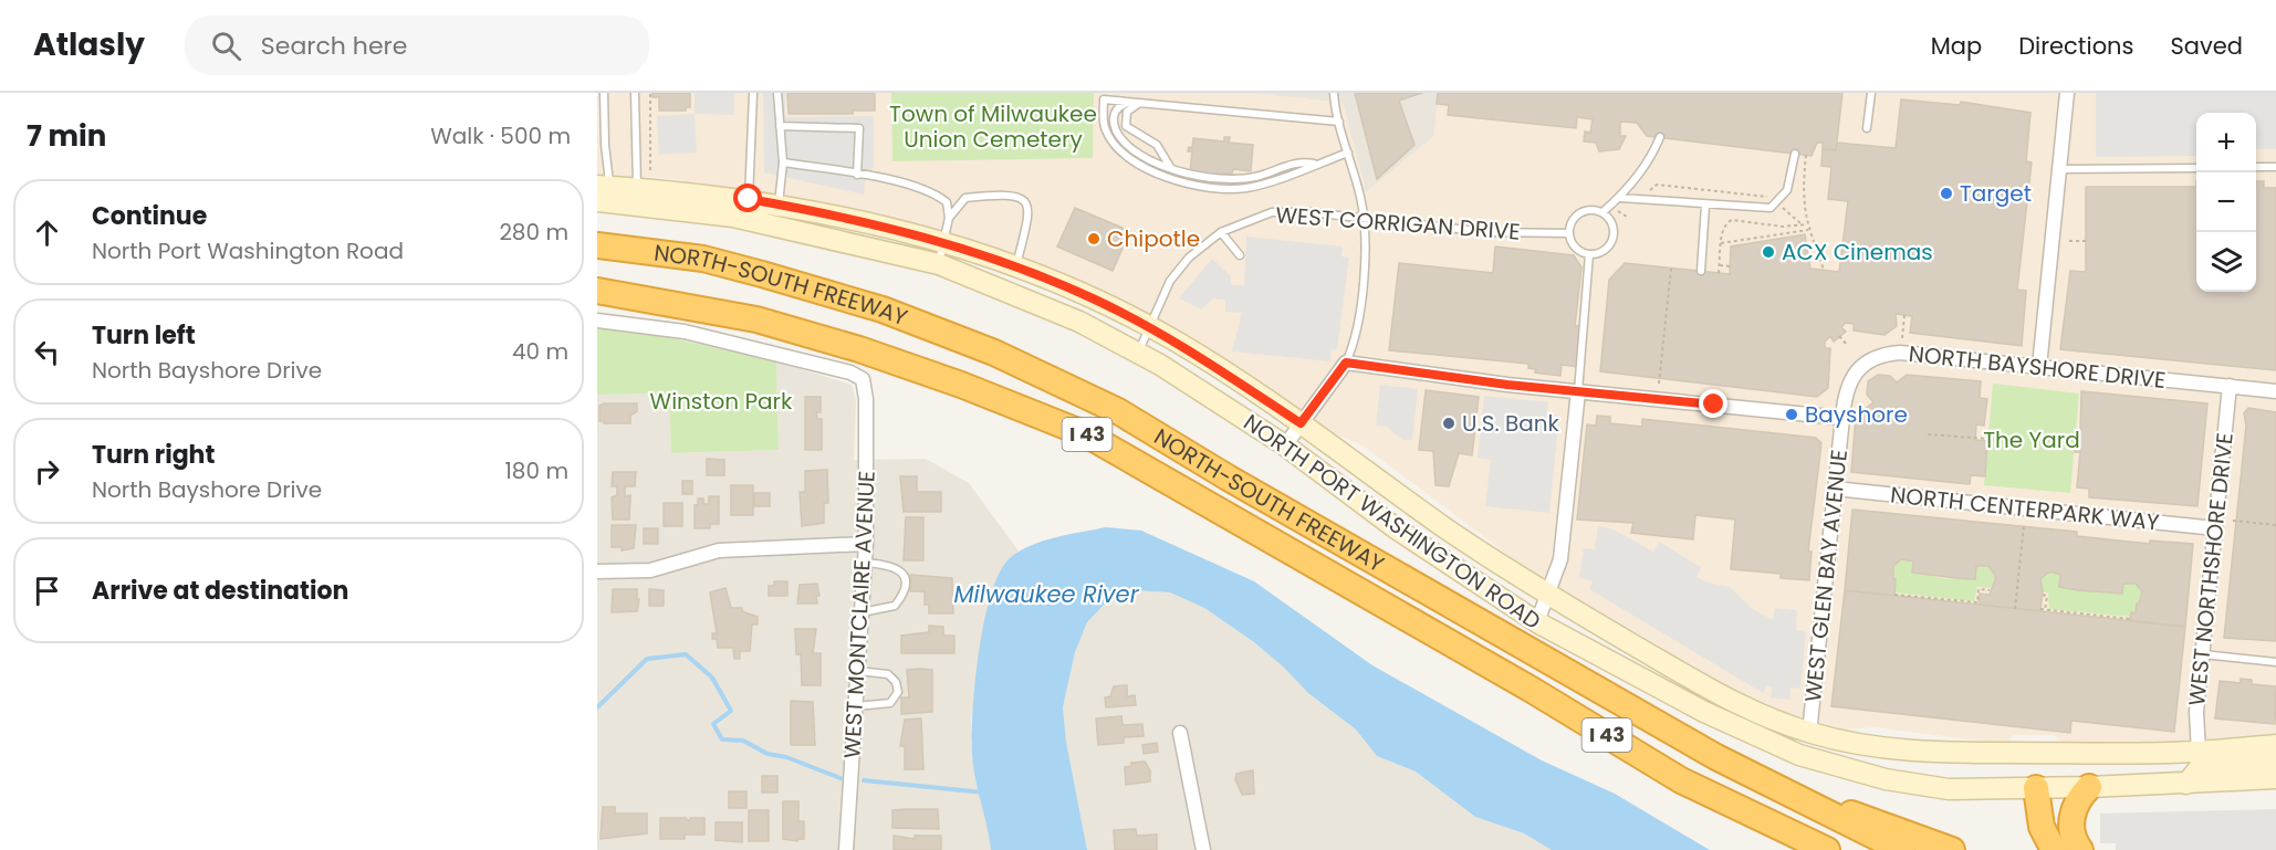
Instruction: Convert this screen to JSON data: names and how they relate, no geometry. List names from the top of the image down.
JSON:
{
  "streets": {
    "highway": ["NORTH-SOUTH FREEWAY", "I 43"],
    "main road": ["NORTH PORT WASHINGTON ROAD"],
    "street": [
      "NORTH BAYSHORE DRIVE",
      "NORTH CENTERPARK WAY",
      "WEST NORTHSHORE DRIVE",
      "WEST GLEN BAY AVENUE",
      "WEST MONTCLAIRE AVENUE"
    ],
    "lane": ["WEST CORRIGAN DRIVE"]
  },
  "crossings": [
    ["WEST CORRIGAN DRIVE", "NORTH PORT WASHINGTON ROAD"],
    ["NORTH BAYSHORE DRIVE", "WEST NORTHSHORE DRIVE"],
    ["NORTH BAYSHORE DRIVE", "WEST GLEN BAY AVENUE"],
    ["NORTH CENTERPARK WAY", "WEST NORTHSHORE DRIVE"],
    ["NORTH CENTERPARK WAY", "WEST GLEN BAY AVENUE"],
    ["NORTH PORT WASHINGTON ROAD", "WEST NORTHSHORE DRIVE"],
    ["NORTH PORT WASHINGTON ROAD", "WEST GLEN BAY AVENUE"]
  ],
  "water": ["Milwaukee River"],
  "parks": ["Town of Milwaukee Union Cemetery", "Winston Park", "The Yard"],
  "places": [
    "Target",
    "Chipotle",
    "ACX Cinemas",
    "Bayshore",
    "U.S. Bank"
  ],
  "page": {
    "header": "Atlasly",
    "search": "Search here",
    "nav": ["Map", "Directions", "Saved"],
    "heading": ["7 min", "Walk · 500 m"],
    "map_buttons": ["+", "−"],
    "list": [
      ["Continue", "North Port Washington Road", "280 m"],
      ["Turn left", "North Bayshore Drive", "40 m"],
      ["Turn right", "North Bayshore Drive", "180 m"],
      "Arrive at destination"
    ]
  }
}
